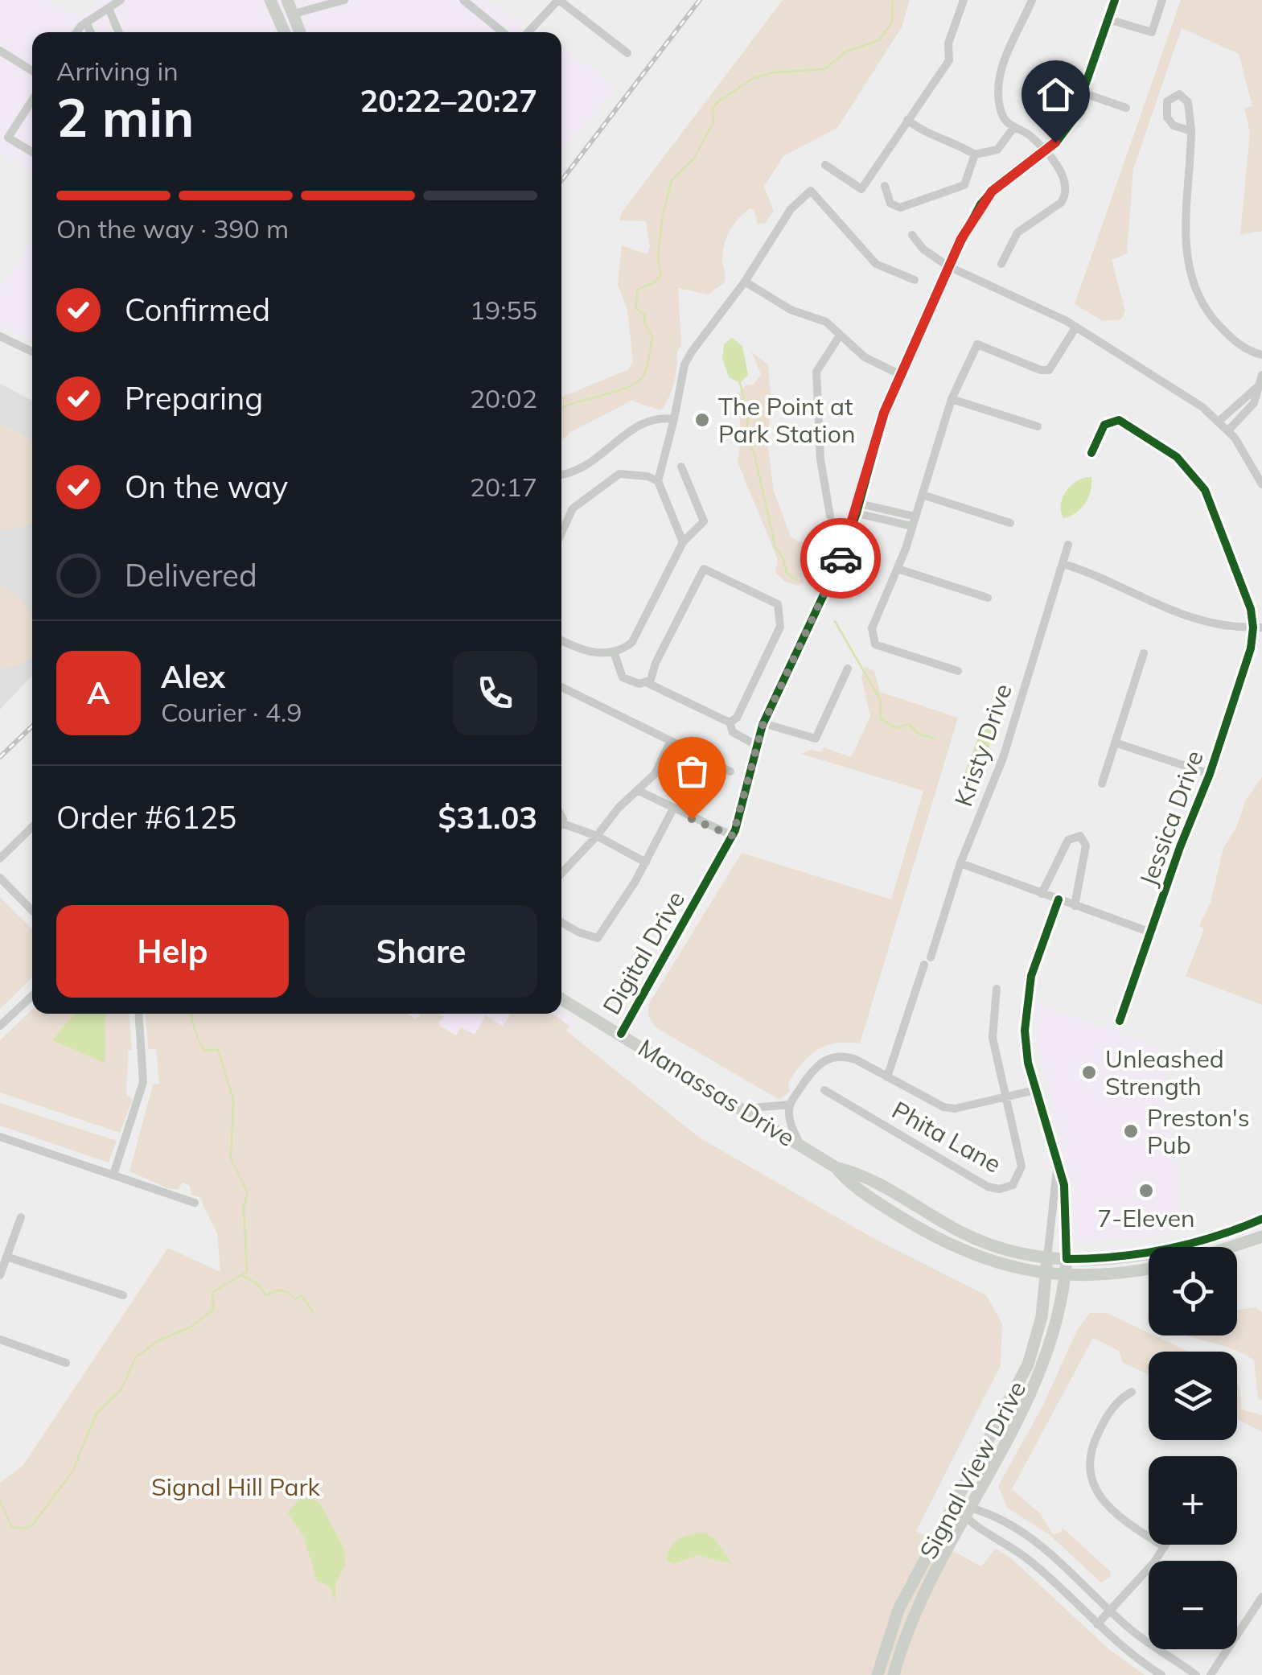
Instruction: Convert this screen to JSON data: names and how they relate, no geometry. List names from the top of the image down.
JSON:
{
  "streets": {
    "main road": ["Manassas Drive", "Signal View Drive"],
    "street": [
      "Kristy Drive",
      "Jessica Drive",
      "Digital Drive",
      "Phita Lane"
    ]
  },
  "crossings": [
    ["Digital Drive", "Manassas Drive"],
    ["Manassas Drive", "Signal View Drive"]
  ],
  "parks": ["Signal Hill Park"],
  "places": [
    "The Point at Park Station",
    "Unleashed Strength",
    "Preston's Pub",
    "7-Eleven"
  ],
  "page": {
    "heading": ["2 min", "Arriving in", "20:22–20:27"],
    "panel": [
      "Alex",
      "Courier · 4.9",
      "Order #6125",
      "$31.03"
    ],
    "bar": "On the way · 390 m",
    "list": [
      ["Confirmed", "19:55"],
      ["Preparing", "20:02"],
      ["On the way", "20:17"],
      "Delivered"
    ],
    "round": "A",
    "buttons": ["Help", "Share"],
    "map_buttons": ["+", "−"]
  }
}
